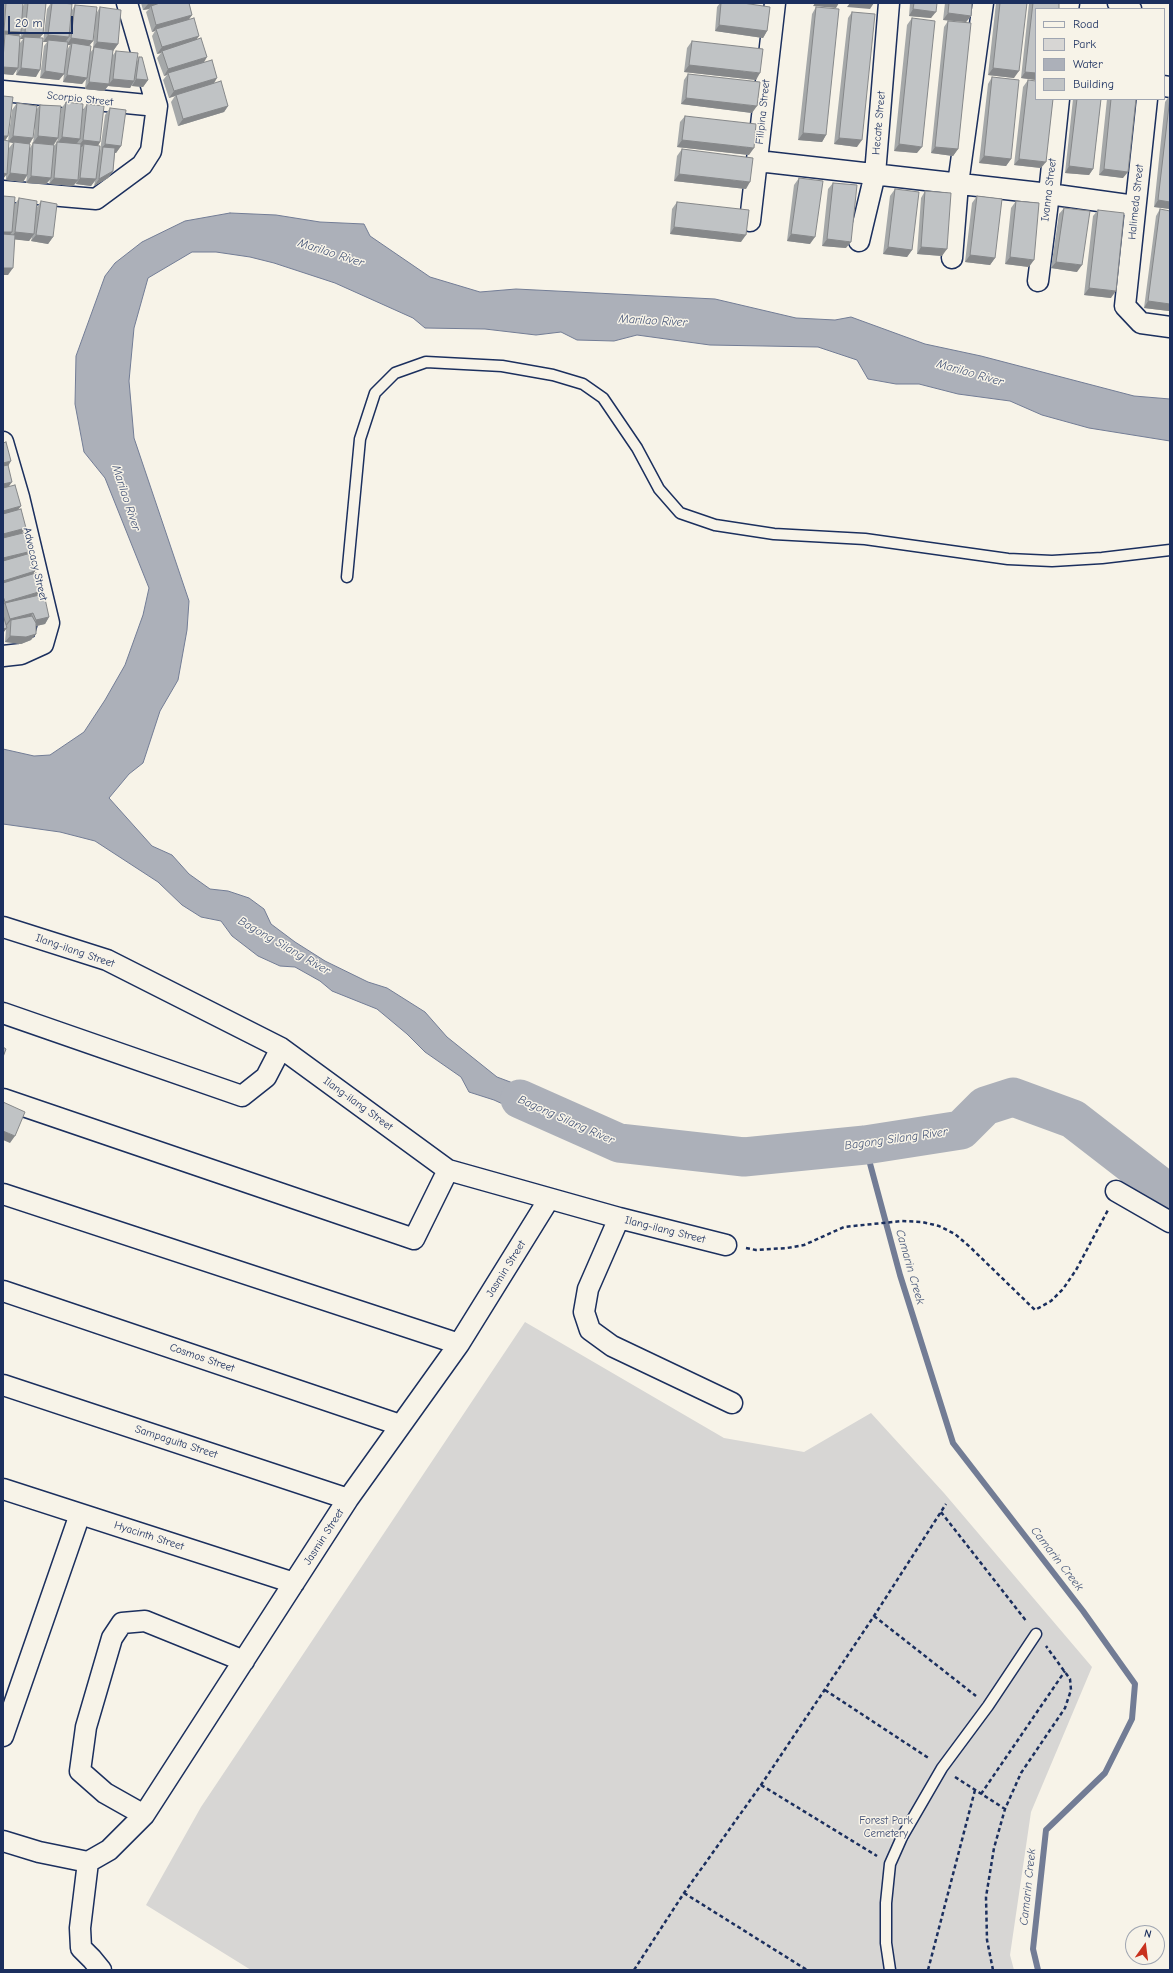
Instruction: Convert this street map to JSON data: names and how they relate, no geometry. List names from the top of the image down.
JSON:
{
  "streets": {
    "street": [
      "Scorpio Street",
      "Filipina Street",
      "Hecate Street",
      "Ivanna Street",
      "Halimeda Street",
      "Advocacy Street",
      "Ilang-ilang Street",
      "Jasmin Street",
      "Cosmos Street",
      "Sampaguita Street",
      "Hyacinth Street"
    ]
  },
  "crossings": [
    ["Ilang-ilang Street", "Jasmin Street"],
    ["Jasmin Street", "Cosmos Street"],
    ["Jasmin Street", "Sampaguita Street"],
    ["Jasmin Street", "Hyacinth Street"]
  ],
  "water": ["Marilao River", "Bagong Silang River", "Camarin Creek"],
  "parks": ["Forest Park Cemetery"],
  "legend": [
    "Road",
    "Park",
    "Water",
    "Building"
  ],
  "scale_bar": "20 m",
  "north": "top"
}
